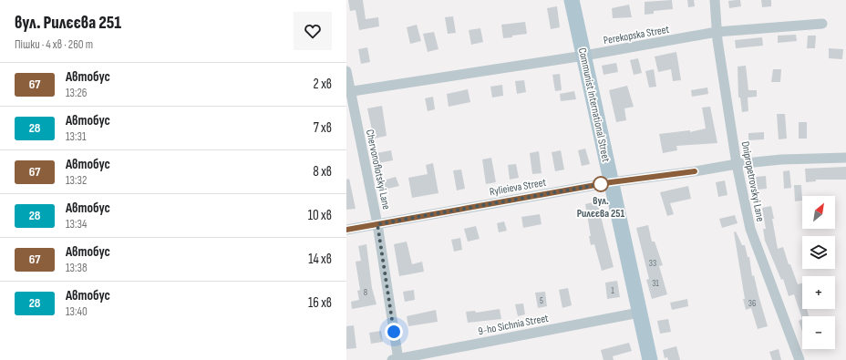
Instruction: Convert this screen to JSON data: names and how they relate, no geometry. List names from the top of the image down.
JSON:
{
  "streets": {
    "main road": ["Communist International Street"],
    "street": [
      "Perekopska Street",
      "Chervonoflotskyi Lane",
      "Dnipropetrovskyi Lane",
      "Rylieieva Street",
      "9-ho Sichnia Street"
    ]
  },
  "crossings": [
    ["Perekopska Street", "Communist International Street"],
    ["Perekopska Street", "Chervonoflotskyi Lane"],
    ["Perekopska Street", "Dnipropetrovskyi Lane"],
    ["Communist International Street", "Rylieieva Street"],
    ["Communist International Street", "9-ho Sichnia Street"],
    ["Chervonoflotskyi Lane", "Rylieieva Street"],
    ["Chervonoflotskyi Lane", "9-ho Sichnia Street"],
    ["Dnipropetrovskyi Lane", "Rylieieva Street"]
  ],
  "places": ["вул. Рилєєва 251"],
  "lines": ["bus line 67"],
  "house_numbers": [
    "33",
    "31",
    "1",
    "8",
    "5",
    "36"
  ],
  "north": "top right",
  "page": {
    "heading": ["вул. Рилєєва 251", "Пішки · 4 хв · 260 m"],
    "list": [
      {
        "mark": "67",
        "name": "Автобус",
        "note": "13:26",
        "value": "2 хв"
      },
      {
        "mark": "28",
        "name": "Автобус",
        "note": "13:31",
        "value": "7 хв"
      },
      {
        "mark": "67",
        "name": "Автобус",
        "note": "13:32",
        "value": "8 хв"
      },
      {
        "mark": "28",
        "name": "Автобус",
        "note": "13:34",
        "value": "10 хв"
      },
      {
        "mark": "67",
        "name": "Автобус",
        "note": "13:38",
        "value": "14 хв"
      },
      {
        "mark": "28",
        "name": "Автобус",
        "note": "13:40",
        "value": "16 хв"
      }
    ],
    "map_buttons": ["+", "−"]
  }
}
